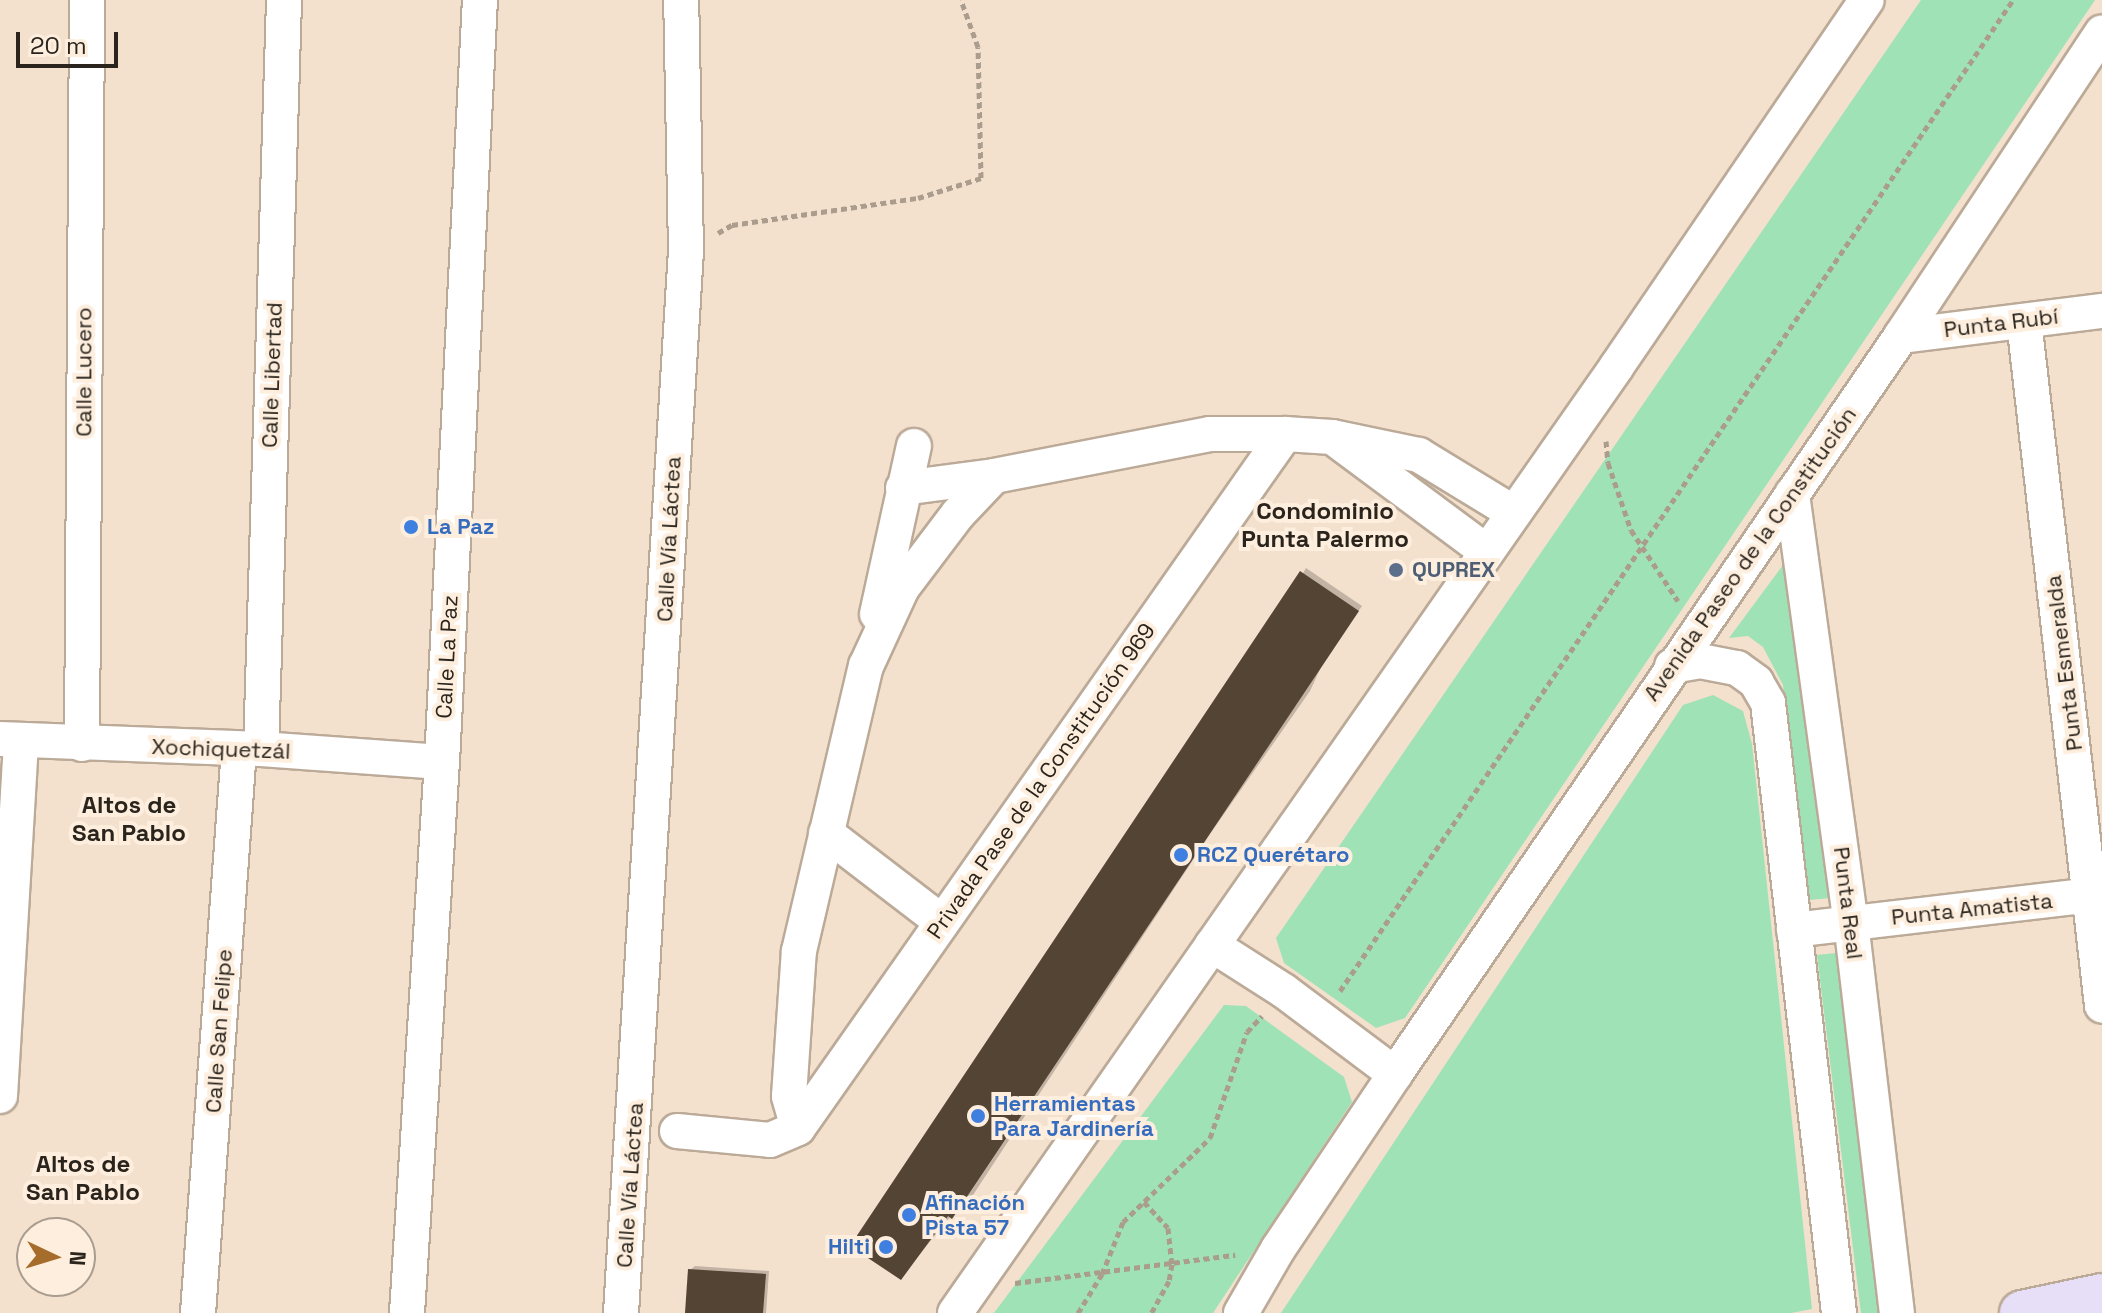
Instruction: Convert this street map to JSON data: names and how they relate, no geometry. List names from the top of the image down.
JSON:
{
  "streets": {
    "street": [
      "Punta Rubí",
      "Calle Lucero",
      "Calle Libertad",
      "Calle Vía Láctea",
      "Avenida Paseo de la Constitución",
      "Calle La Paz",
      "Punta Esmeralda",
      "Xochiquetzál",
      "Privada Pase de la Constitución 969",
      "Punta Real",
      "Punta Amatista",
      "Calle San Felipe"
    ]
  },
  "crossings": [
    ["Punta Rubí", "Avenida Paseo de la Constitución"],
    ["Punta Rubí", "Punta Esmeralda"],
    ["Calle Lucero", "Xochiquetzál"],
    ["Calle Libertad", "Xochiquetzál"],
    ["Calle Libertad", "Calle San Felipe"],
    ["Avenida Paseo de la Constitución", "Punta Real"],
    ["Calle La Paz", "Xochiquetzál"],
    ["Punta Esmeralda", "Punta Amatista"],
    ["Xochiquetzál", "Calle San Felipe"],
    ["Punta Real", "Punta Amatista"]
  ],
  "districts": ["Condominio Punta Palermo", "Altos de San Pablo", "Altos de San Pablo"],
  "places": [
    "La Paz",
    "QUPREX",
    "RCZ Querétaro",
    "Herramientas Para Jardinería",
    "Afinación Pista 57",
    "Hilti"
  ],
  "scale_bar": "20 m",
  "north": "right"
}
